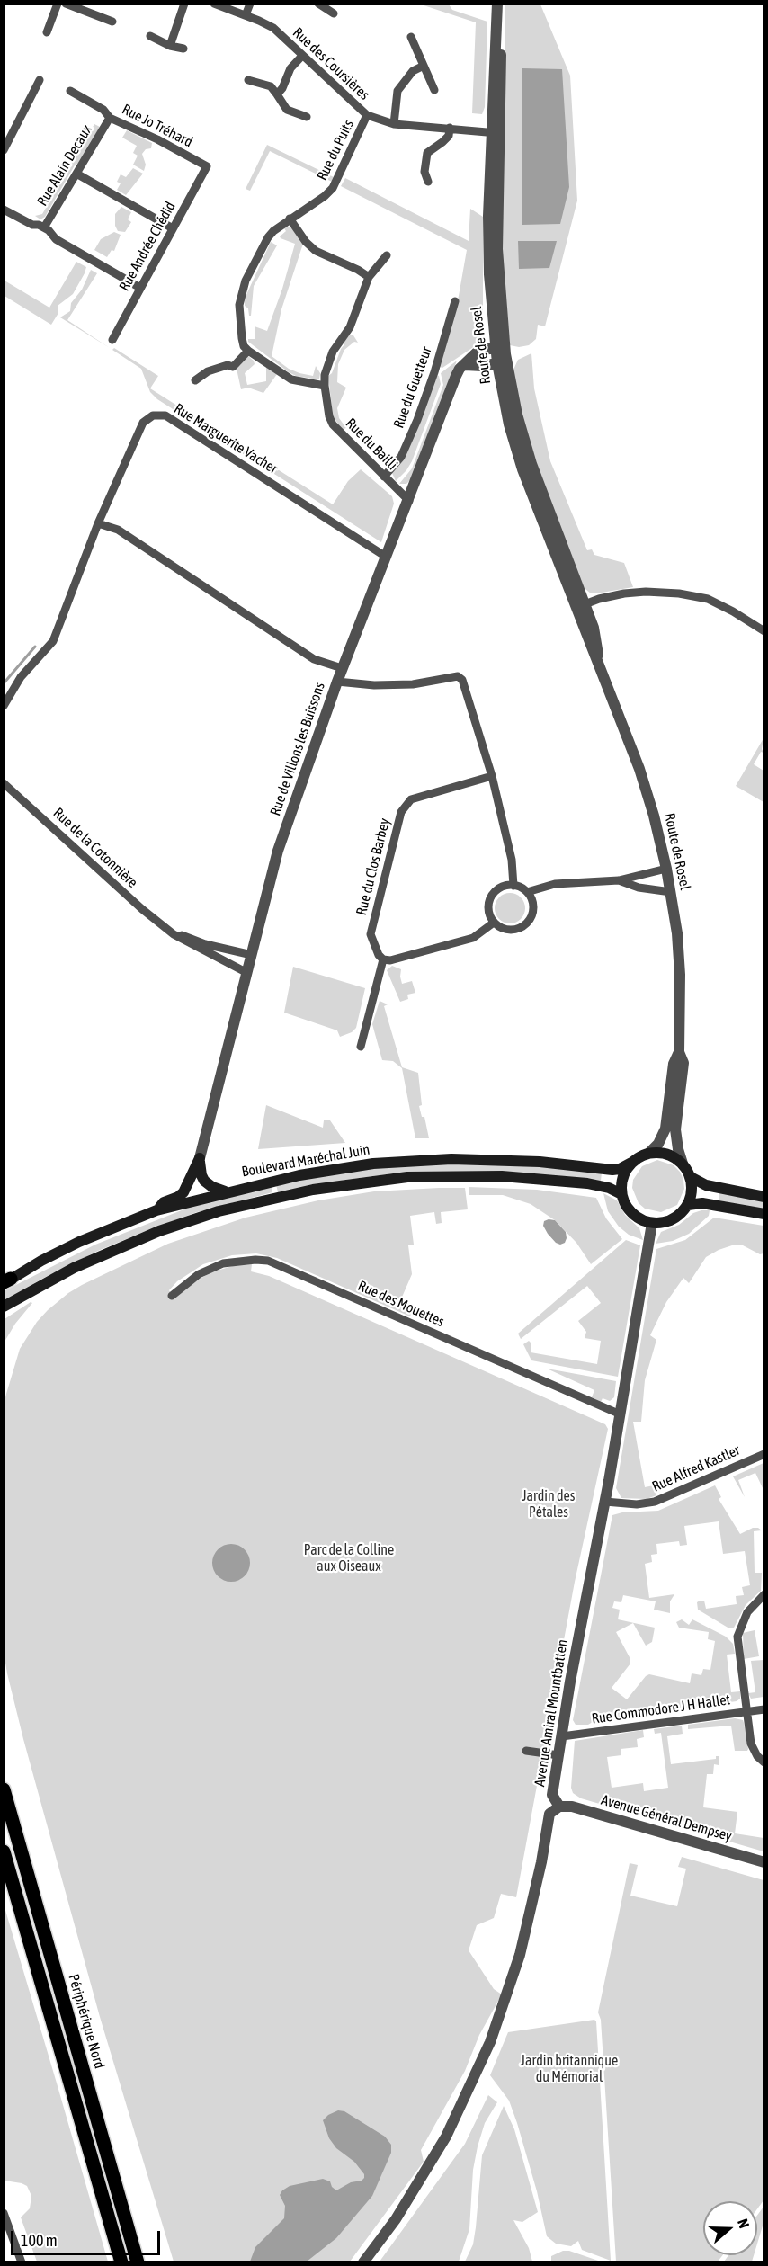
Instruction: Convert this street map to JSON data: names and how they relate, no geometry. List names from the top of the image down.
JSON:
{
  "streets": {
    "highway": ["Périphérique Nord"],
    "main road": ["Boulevard Maréchal Juin"],
    "street": [
      "Rue des Coursières",
      "Rue Jo Tréhard",
      "Rue du Puits",
      "Rue Alain Decaux",
      "Rue Andrée Chédid",
      "Route de Rosel",
      "Rue du Guetteur",
      "Rue Marguerite Vacher",
      "Rue du Bailli",
      "Rue de Villons les Buissons",
      "Rue de la Cotonnière",
      "Rue du Clos Barbey",
      "Rue des Mouettes",
      "Rue Alfred Kastler",
      "Rue Commodore J H Hallet",
      "Avenue Amiral Mountbatten",
      "Avenue Général Dempsey"
    ]
  },
  "crossings": [
    ["Rue des Coursières", "Rue du Puits"],
    ["Rue des Coursières", "Route de Rosel"],
    ["Rue Jo Tréhard", "Rue Alain Decaux"],
    ["Rue Jo Tréhard", "Rue Andrée Chédid"],
    ["Route de Rosel", "Rue de Villons les Buissons"],
    ["Route de Rosel", "Boulevard Maréchal Juin"],
    ["Route de Rosel", "Avenue Amiral Mountbatten"],
    ["Rue du Guetteur", "Rue du Bailli"],
    ["Rue Marguerite Vacher", "Rue de Villons les Buissons"],
    ["Rue du Bailli", "Rue de Villons les Buissons"],
    ["Rue de Villons les Buissons", "Rue de la Cotonnière"],
    ["Boulevard Maréchal Juin", "Avenue Amiral Mountbatten"],
    ["Rue des Mouettes", "Avenue Amiral Mountbatten"],
    ["Rue Alfred Kastler", "Avenue Amiral Mountbatten"],
    ["Rue Commodore J H Hallet", "Avenue Amiral Mountbatten"],
    ["Avenue Amiral Mountbatten", "Avenue Général Dempsey"]
  ],
  "parks": ["Jardin des Pétales", "Parc de la Colline aux Oiseaux", "Jardin britannique du Mémorial"],
  "scale_bar": "100 m",
  "north": "right"
}
